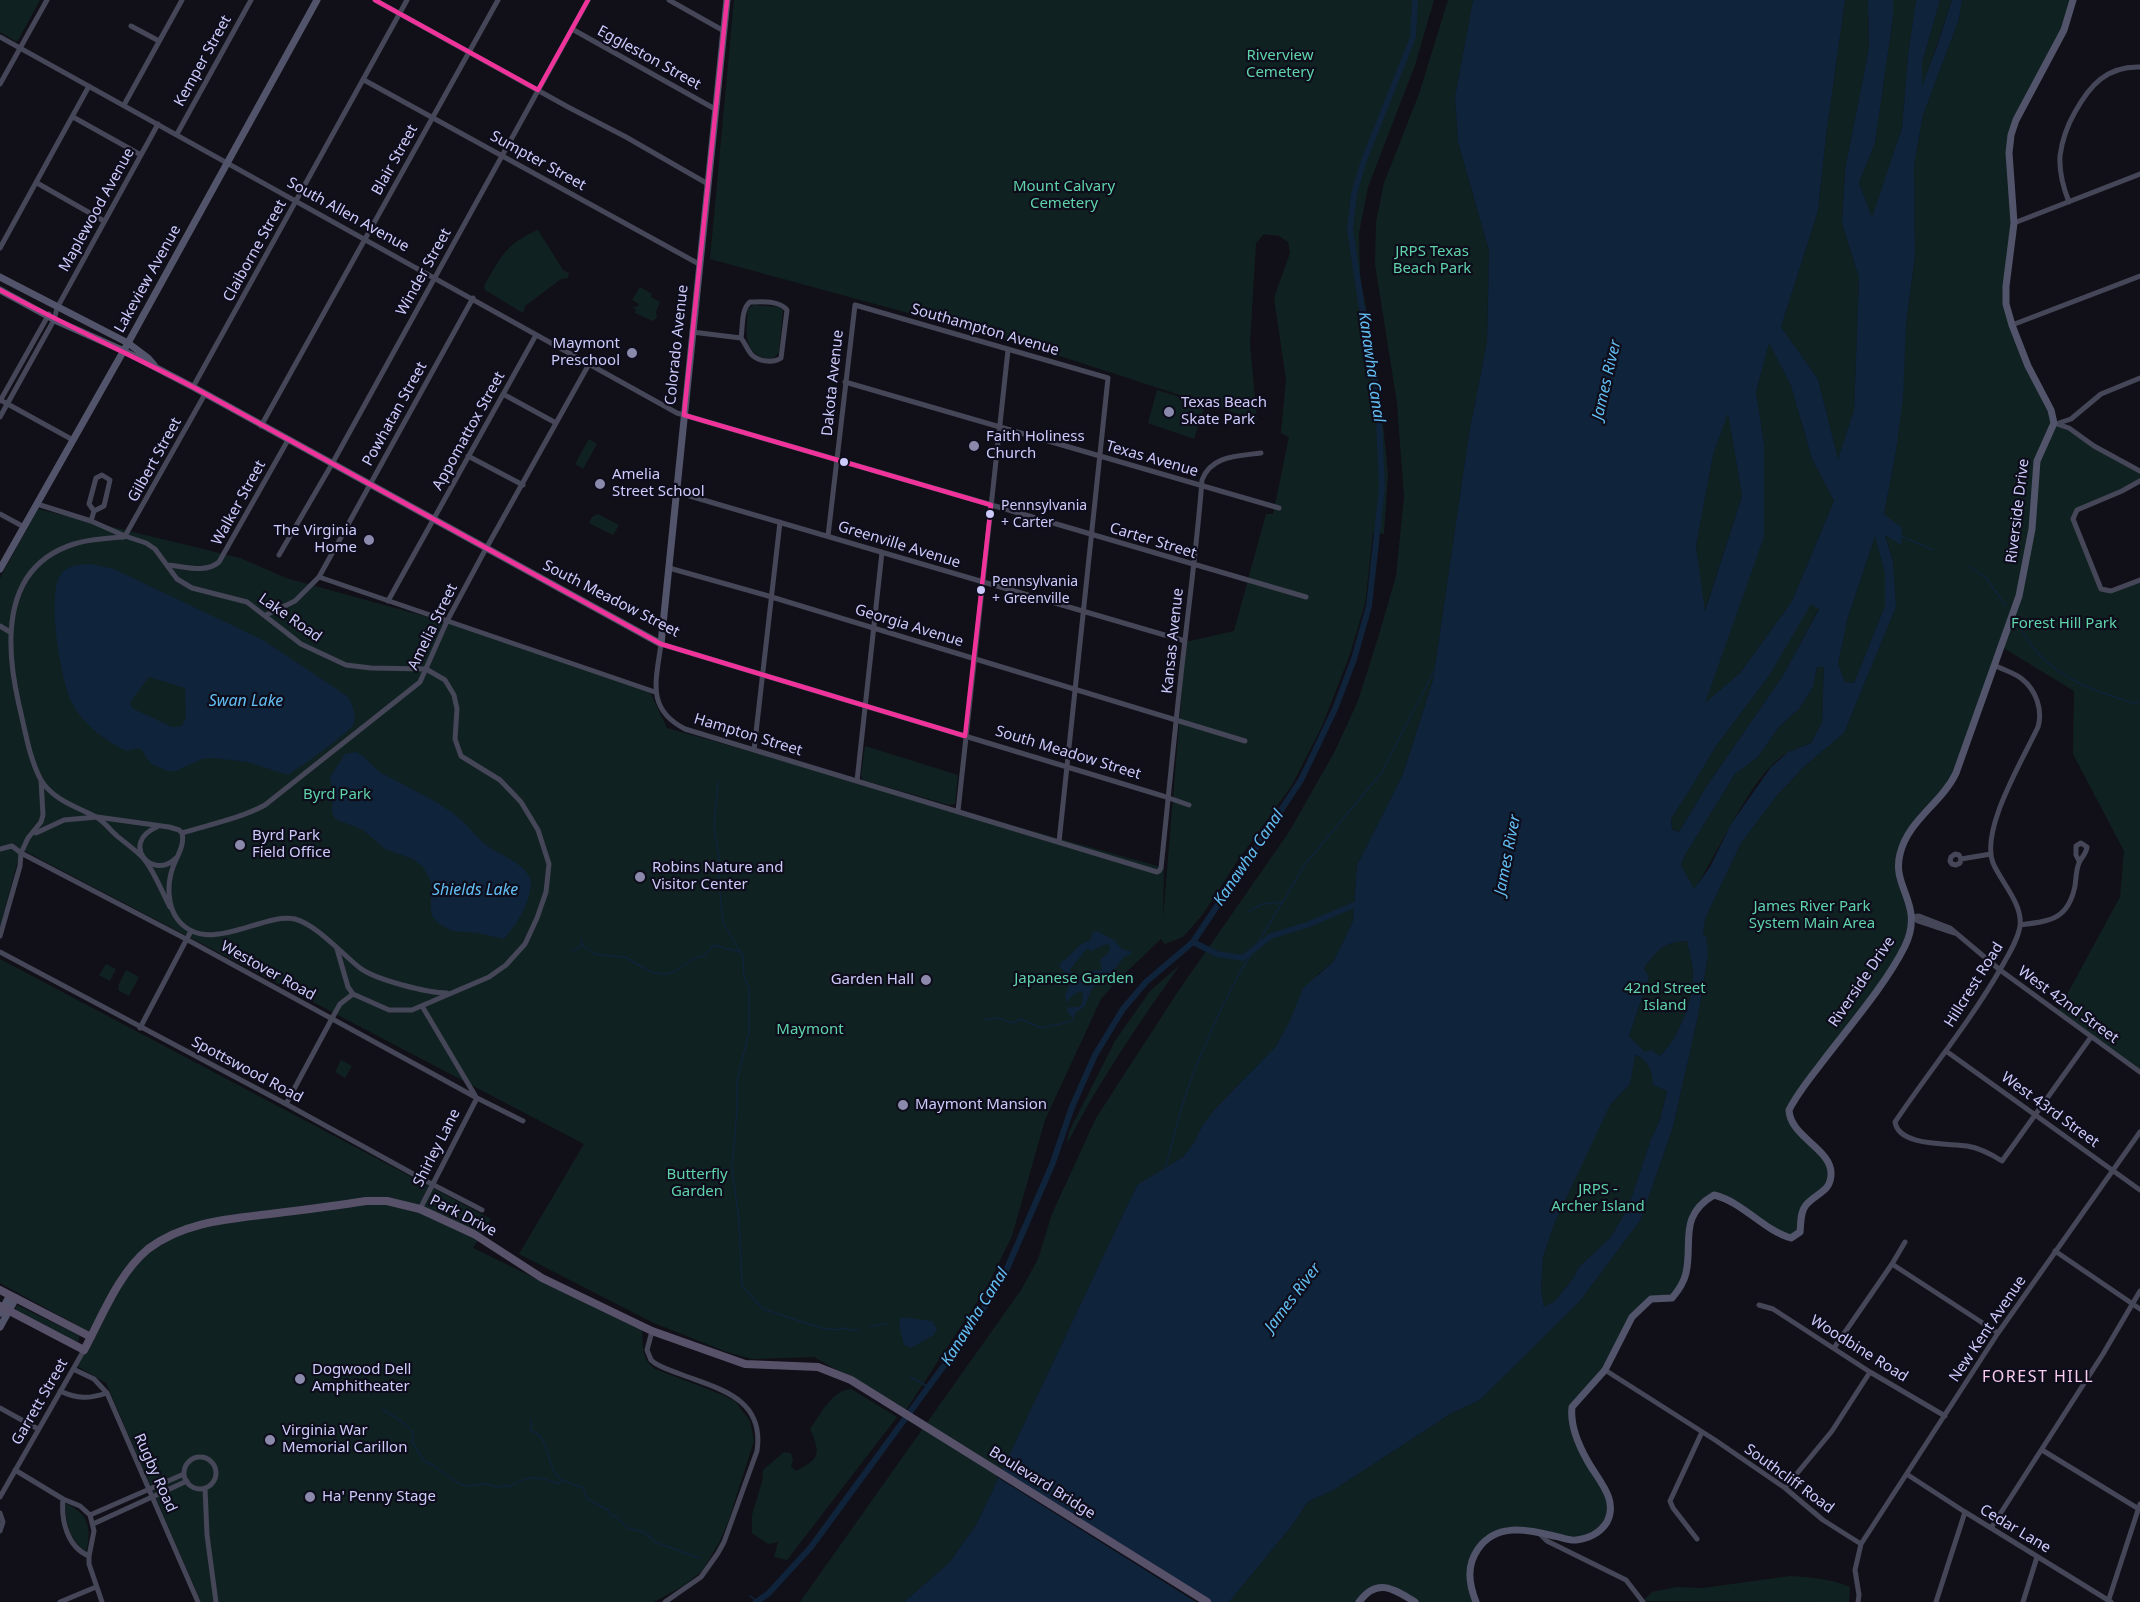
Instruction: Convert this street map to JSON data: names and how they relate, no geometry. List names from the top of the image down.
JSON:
{
  "streets": {
    "main road": ["Park Drive", "Boulevard Bridge"],
    "street": [
      "Eggleston Street",
      "Kemper Street",
      "Blair Street",
      "Sumpter Street",
      "Maplewood Avenue",
      "South Allen Avenue",
      "Claiborne Street",
      "Winder Street",
      "Lakeview Avenue",
      "Southampton Avenue",
      "Colorado Avenue",
      "Dakota Avenue",
      "Powhatan Street",
      "Appomattox Street",
      "Texas Avenue",
      "Gilbert Street",
      "Walker Street",
      "Riverside Drive",
      "Carter Street",
      "Greenville Avenue",
      "South Meadow Street",
      "Lake Road",
      "Georgia Avenue",
      "Amelia Street",
      "Kansas Avenue",
      "Hampton Street",
      "Westover Road",
      "Hillcrest Road",
      "West 42nd Street",
      "Spottswood Road",
      "West 43rd Street",
      "Shirley Lane",
      "New Kent Avenue",
      "Woodbine Road",
      "Garrett Street",
      "Rugby Road",
      "Southcliff Road",
      "Cedar Lane"
    ]
  },
  "crossings": [
    ["Eggleston Street", "Winder Street"],
    ["Eggleston Street", "Colorado Avenue"],
    ["Kemper Street", "South Allen Avenue"],
    ["Blair Street", "Sumpter Street"],
    ["Blair Street", "South Allen Avenue"],
    ["Blair Street", "South Meadow Street"],
    ["Sumpter Street", "Claiborne Street"],
    ["Sumpter Street", "Winder Street"],
    ["Sumpter Street", "Colorado Avenue"],
    ["Maplewood Avenue", "South Allen Avenue"],
    ["Maplewood Avenue", "South Meadow Street"],
    ["South Allen Avenue", "Claiborne Street"],
    ["South Allen Avenue", "Winder Street"],
    ["South Allen Avenue", "Lakeview Avenue"],
    ["South Allen Avenue", "Colorado Avenue"],
    ["South Allen Avenue", "Powhatan Street"],
    ["South Allen Avenue", "Appomattox Street"],
    ["South Allen Avenue", "Carter Street"],
    ["South Allen Avenue", "Amelia Street"],
    ["Claiborne Street", "South Meadow Street"],
    ["Winder Street", "South Meadow Street"],
    ["Lakeview Avenue", "South Meadow Street"],
    ["Lakeview Avenue", "Lake Road"],
    ["Southampton Avenue", "Dakota Avenue"],
    ["Southampton Avenue", "Texas Avenue"],
    ["Colorado Avenue", "Carter Street"],
    ["Colorado Avenue", "Greenville Avenue"],
    ["Colorado Avenue", "South Meadow Street"],
    ["Colorado Avenue", "Georgia Avenue"],
    ["Colorado Avenue", "Hampton Street"],
    ["Dakota Avenue", "Texas Avenue"],
    ["Dakota Avenue", "Carter Street"],
    ["Dakota Avenue", "Greenville Avenue"],
    ["Powhatan Street", "South Meadow Street"],
    ["Powhatan Street", "Lake Road"],
    ["Appomattox Street", "South Meadow Street"],
    ["Texas Avenue", "Kansas Avenue"],
    ["Gilbert Street", "South Meadow Street"],
    ["Gilbert Street", "Lake Road"],
    ["Walker Street", "South Meadow Street"],
    ["Walker Street", "Lake Road"],
    ["Riverside Drive", "West 42nd Street"],
    ["Riverside Drive", "Southcliff Road"],
    ["Carter Street", "Kansas Avenue"],
    ["Greenville Avenue", "Kansas Avenue"],
    ["South Meadow Street", "Amelia Street"],
    ["South Meadow Street", "Kansas Avenue"],
    ["Lake Road", "Amelia Street"],
    ["Georgia Avenue", "Kansas Avenue"],
    ["Kansas Avenue", "Hampton Street"],
    ["Westover Road", "Shirley Lane"],
    ["Hillcrest Road", "West 42nd Street"],
    ["Hillcrest Road", "West 43rd Street"],
    ["Spottswood Road", "Shirley Lane"],
    ["West 43rd Street", "New Kent Avenue"],
    ["Shirley Lane", "Park Drive"],
    ["Park Drive", "Garrett Street"],
    ["Park Drive", "Boulevard Bridge"],
    ["New Kent Avenue", "Woodbine Road"],
    ["New Kent Avenue", "Southcliff Road"],
    ["New Kent Avenue", "Cedar Lane"],
    ["Garrett Street", "Rugby Road"]
  ],
  "districts": ["FOREST HILL"],
  "water": [
    "Kanawha Canal",
    "James River",
    "Swan Lake",
    "Shields Lake"
  ],
  "parks": [
    "Riverview Cemetery",
    "Mount Calvary Cemetery",
    "JRPS Texas Beach Park",
    "Forest Hill Park",
    "Byrd Park",
    "James River Park System Main Area",
    "Japanese Garden",
    "42nd Street Island",
    "Maymont",
    "Butterfly Garden",
    "JRPS - Archer Island"
  ],
  "places": [
    "Maymont Preschool",
    "Texas Beach Skate Park",
    "Faith Holiness Church",
    "Amelia Street School",
    "Pennsylvania + Carter",
    "The Virginia Home",
    "Pennsylvania + Greenville",
    "Byrd Park Field Office",
    "Robins Nature and Visitor Center",
    "Garden Hall",
    "Maymont Mansion",
    "Dogwood Dell Amphitheater",
    "Virginia War Memorial Carillon",
    "Ha' Penny Stage"
  ]
}
